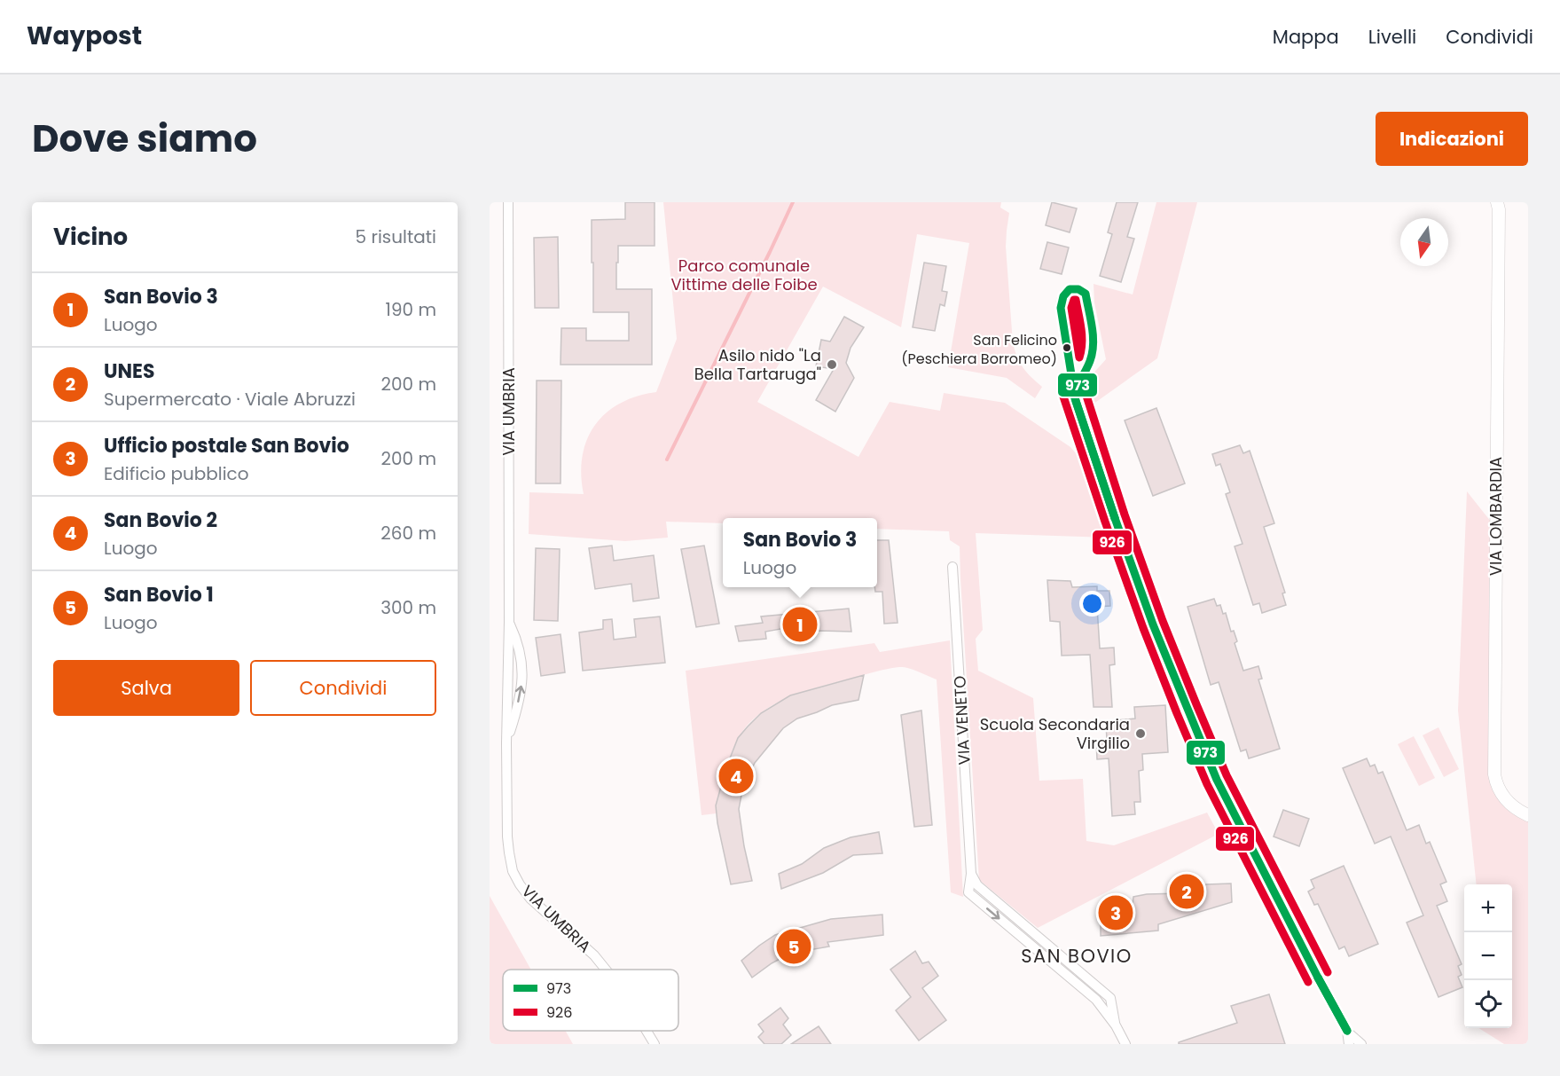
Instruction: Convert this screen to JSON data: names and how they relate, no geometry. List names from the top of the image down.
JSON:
{
  "streets": {
    "street": ["VIA UMBRIA", "VIA LOMBARDIA", "VIA VENETO"]
  },
  "districts": ["SAN BOVIO"],
  "parks": ["Parco comunale Vittime delle Foibe"],
  "places": ["San Felicino (Peschiera Borromeo)", "Asilo nido \"La Bella Tartaruga\"", "Scuola Secondaria Virgilio"],
  "lines": ["transit line 973", "transit line 926"],
  "legend": ["973", "926"],
  "north": "bottom",
  "page": {
    "header": "Waypost",
    "nav": ["Mappa", "Livelli", "Condividi"],
    "title": "Dove siamo",
    "buttons": [
      "Indicazioni",
      ["Salva", "Condividi"]
    ],
    "heading": ["Vicino", "5 risultati"],
    "list": [
      {
        "mark": "1",
        "name": "San Bovio 3",
        "note": "Luogo",
        "value": "190 m"
      },
      {
        "mark": "2",
        "name": "UNES",
        "note": "Supermercato · Viale Abruzzi",
        "value": "200 m"
      },
      {
        "mark": "3",
        "name": "Ufficio postale San Bovio",
        "note": "Edificio pubblico",
        "value": "200 m"
      },
      {
        "mark": "4",
        "name": "San Bovio 2",
        "note": "Luogo",
        "value": "260 m"
      },
      {
        "mark": "5",
        "name": "San Bovio 1",
        "note": "Luogo",
        "value": "300 m"
      }
    ],
    "popup": ["San Bovio 3", "Luogo"],
    "pins": [
      "1",
      "4",
      "2",
      "3",
      "5"
    ],
    "map_buttons": ["+", "−"]
  }
}
